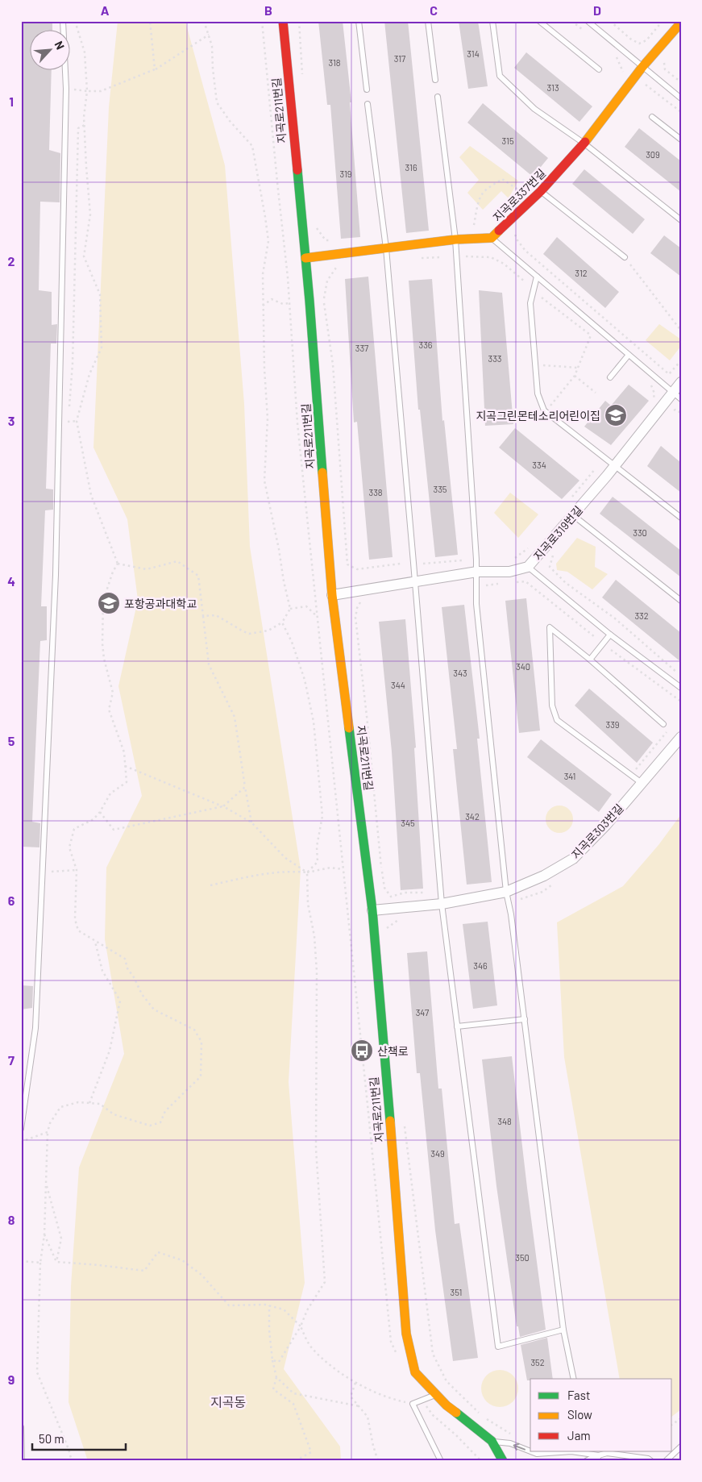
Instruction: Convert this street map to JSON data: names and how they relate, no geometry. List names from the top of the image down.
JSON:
{
  "streets": {
    "main road": ["지곡로211번길", "지곡로337번길"],
    "street": ["지곡로319번길", "지곡로303번길"]
  },
  "crossings": [
    ["지곡로211번길", "지곡로337번길"],
    ["지곡로211번길", "지곡로319번길"],
    ["지곡로211번길", "지곡로303번길"]
  ],
  "districts": ["지곡동"],
  "places": {
    "school or university": ["지곡그린몬테소리어린이집", "포항공과대학교"],
    "bus stop": ["산책로"]
  },
  "house_numbers": [
    "314",
    "317",
    "318",
    "313",
    "315",
    "309",
    "316",
    "319",
    "312",
    "336",
    "337",
    "333",
    "334",
    "335",
    "338",
    "330",
    "332",
    "340",
    "343",
    "344",
    "339",
    "341",
    "342",
    "345",
    "346",
    "347",
    "348",
    "349",
    "350",
    "351",
    "352"
  ],
  "legend": ["Fast", "Slow", "Jam"],
  "scale_bar": "50 m",
  "north": "top right",
  "grid": {
    "columns": [
      "A",
      "B",
      "C",
      "D"
    ],
    "rows": [
      "1",
      "2",
      "3",
      "4",
      "5",
      "6",
      "7",
      "8",
      "9"
    ]
  }
}
